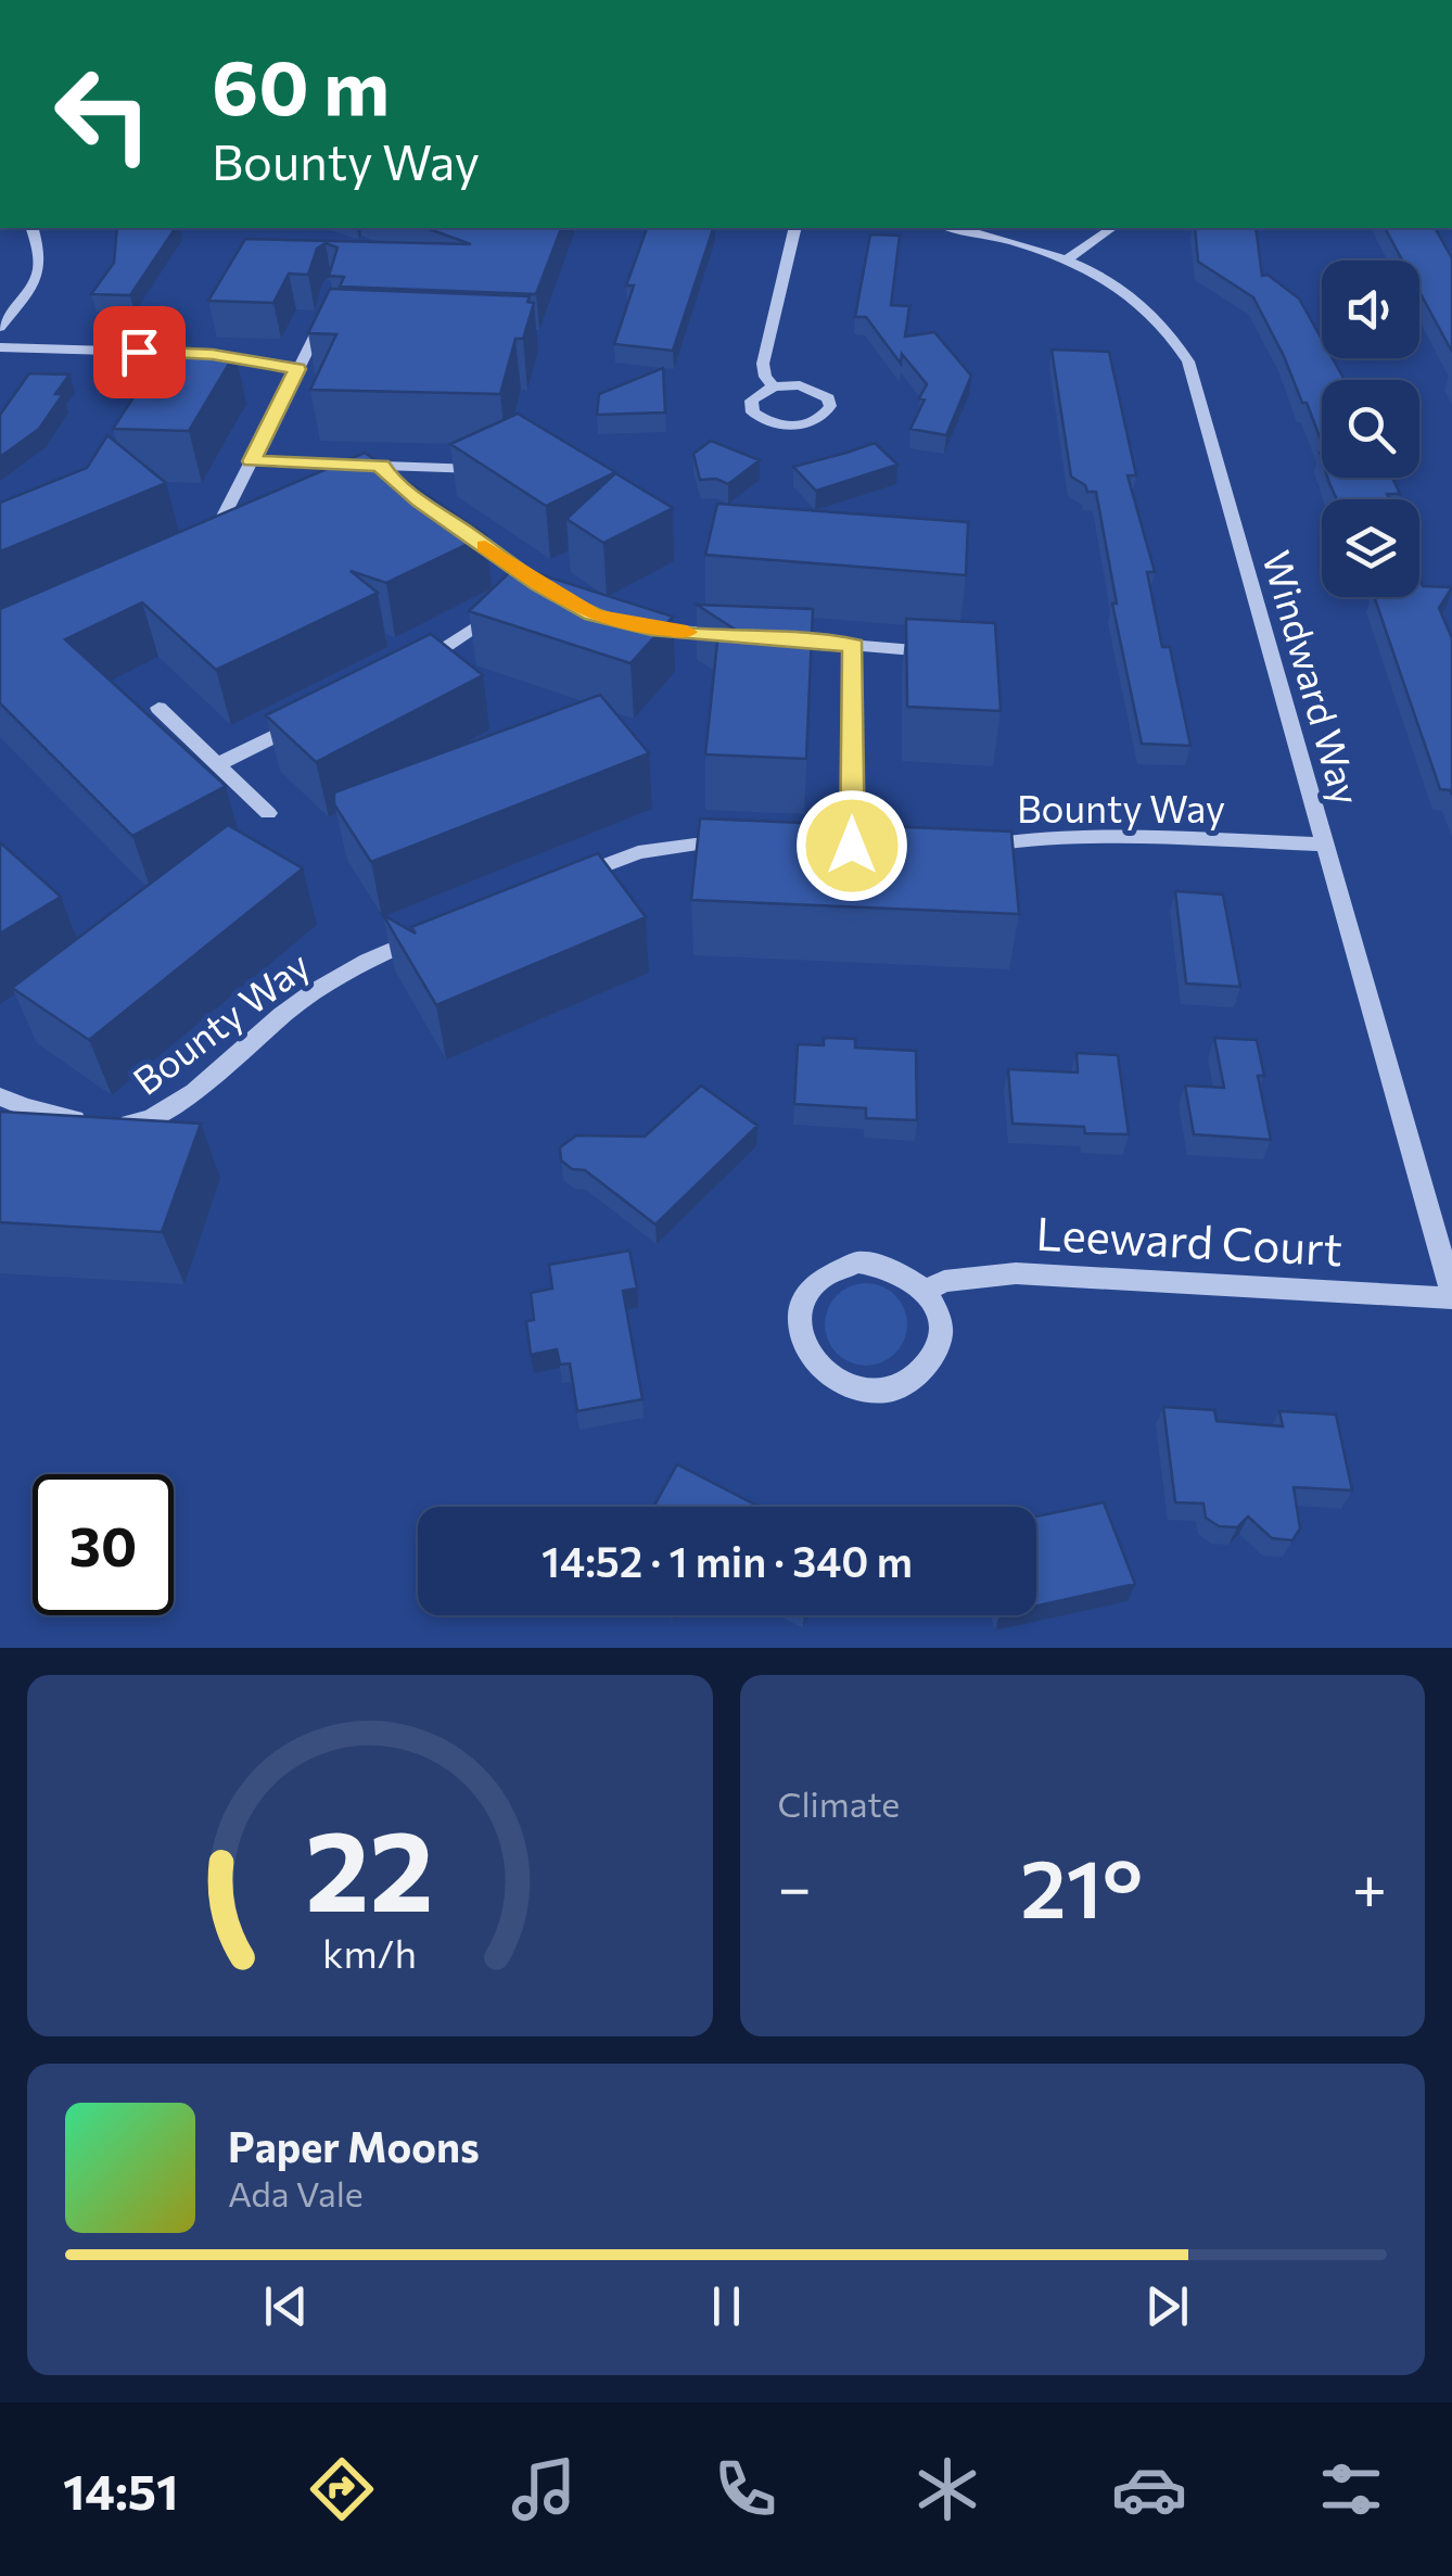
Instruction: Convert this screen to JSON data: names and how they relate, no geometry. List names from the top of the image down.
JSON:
{
  "streets": {
    "street": ["Windward Way", "Bounty Way", "Leeward Court"]
  },
  "crossings": [
    ["Windward Way", "Bounty Way"],
    ["Windward Way", "Leeward Court"]
  ],
  "page": {
    "turn": ["60 m", "Bounty Way"],
    "limit": "30",
    "trip": "14:52 · 1 min · 340 m",
    "tile": "Climate",
    "heat": ["−", "21°", "+"],
    "song": ["Paper Moons", "Ada Vale"],
    "tabs": "14:51",
    "gauge": ["22", "km/h"]
  }
}
